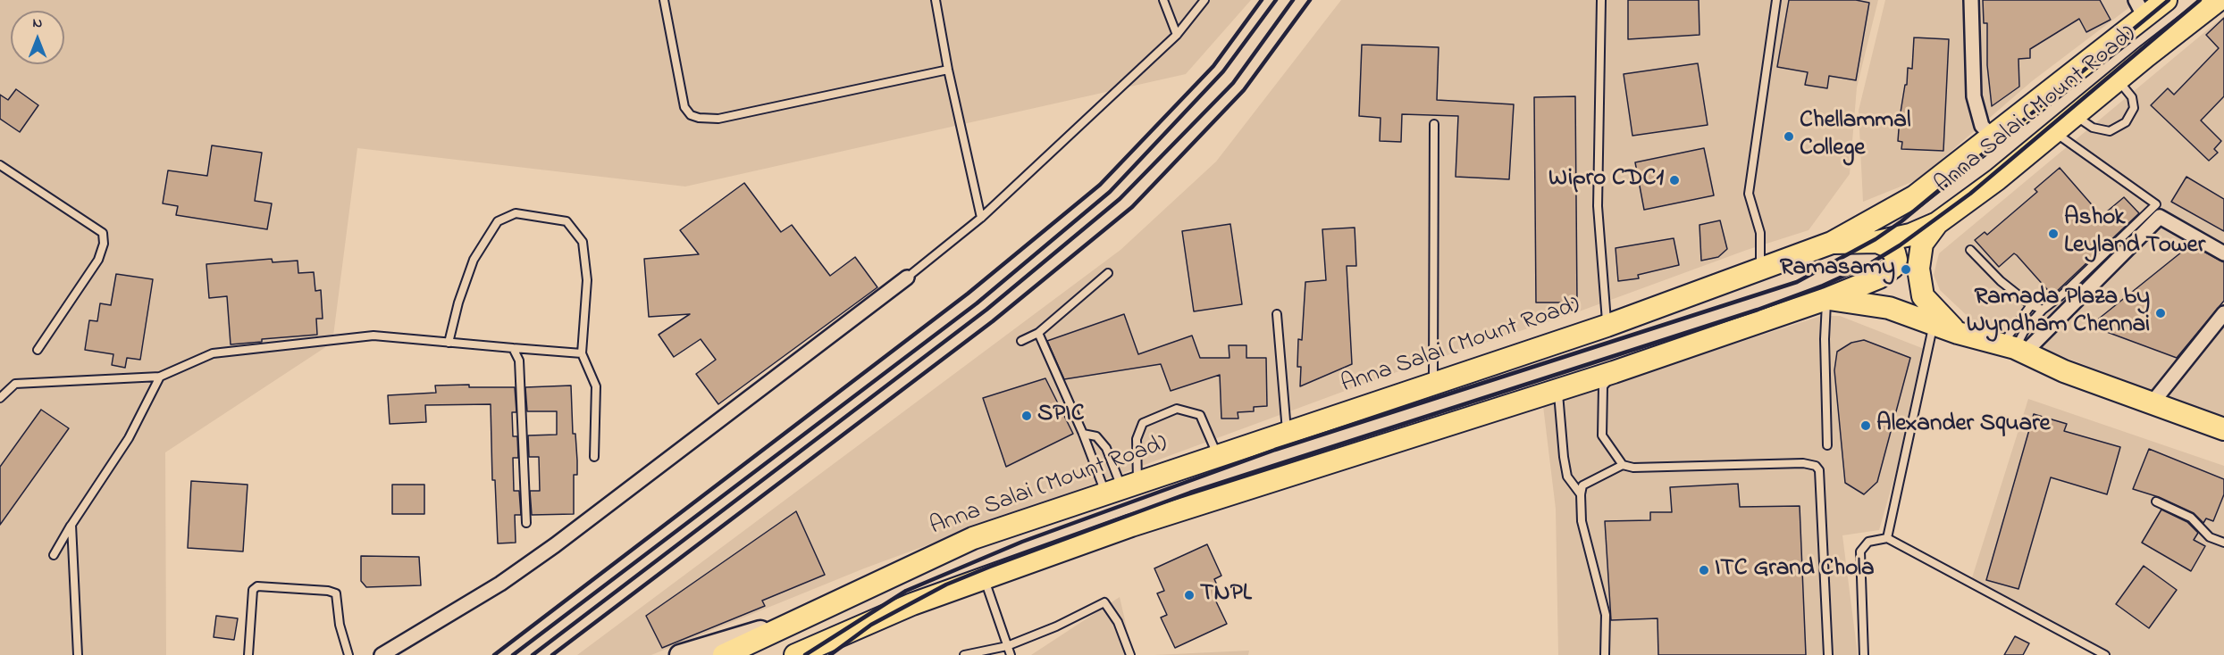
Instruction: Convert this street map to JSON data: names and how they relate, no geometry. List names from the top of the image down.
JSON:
{
  "streets": {
    "main road": ["Anna Salai (Mount Road)"]
  },
  "places": [
    "Chellammal College",
    "Wipro CDC1",
    "Ashok Leyland Tower",
    "Ramasamy",
    "Ramada Plaza by Wyndham Chennai",
    "SPIC",
    "Alexander Square",
    "ITC Grand Chola",
    "TNPL"
  ],
  "north": "top"
}
